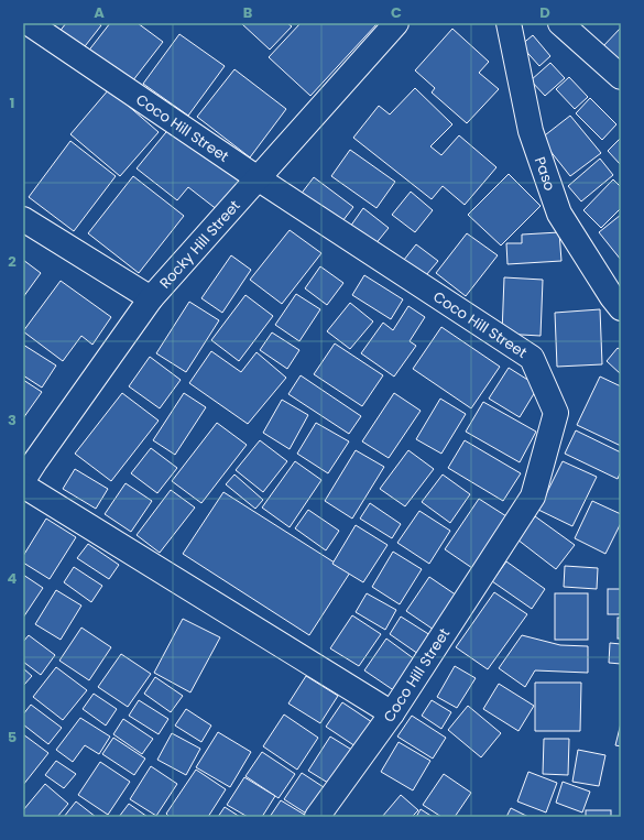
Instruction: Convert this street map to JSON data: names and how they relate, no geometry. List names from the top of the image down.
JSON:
{
  "streets": {
    "street": ["Coco Hill Street", "Paso", "Rocky Hill Street"]
  },
  "crossings": [
    ["Coco Hill Street", "Rocky Hill Street"]
  ],
  "grid": {
    "columns": [
      "A",
      "B",
      "C",
      "D"
    ],
    "rows": [
      "1",
      "2",
      "3",
      "4",
      "5"
    ]
  }
}
